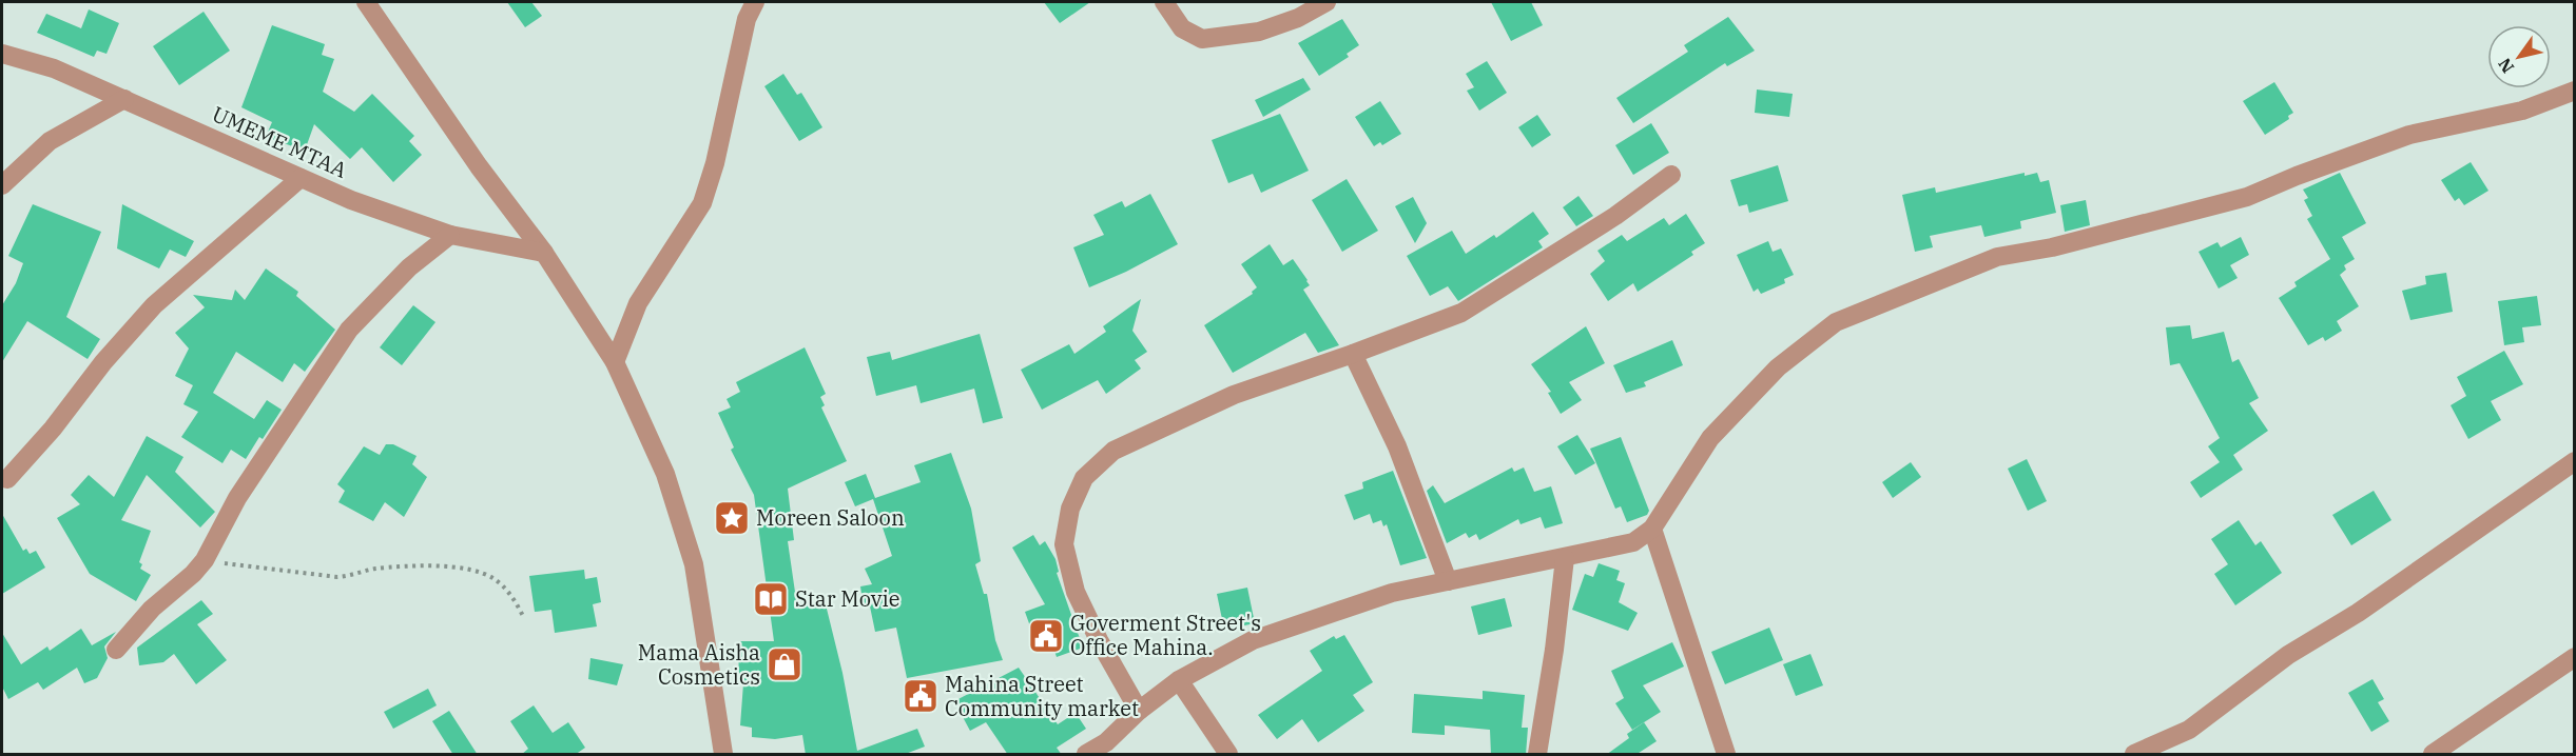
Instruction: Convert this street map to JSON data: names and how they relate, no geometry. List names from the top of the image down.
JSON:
{
  "streets": {
    "street": ["UMEME MTAA"]
  },
  "places": {
    "place": ["Moreen Saloon"],
    "library": ["Star Movie"],
    "public building": ["Goverment Street's Office Mahina.", "Mahina Street Community market"],
    "shop": ["Mama Aisha Cosmetics"]
  },
  "north": "bottom left"
}
